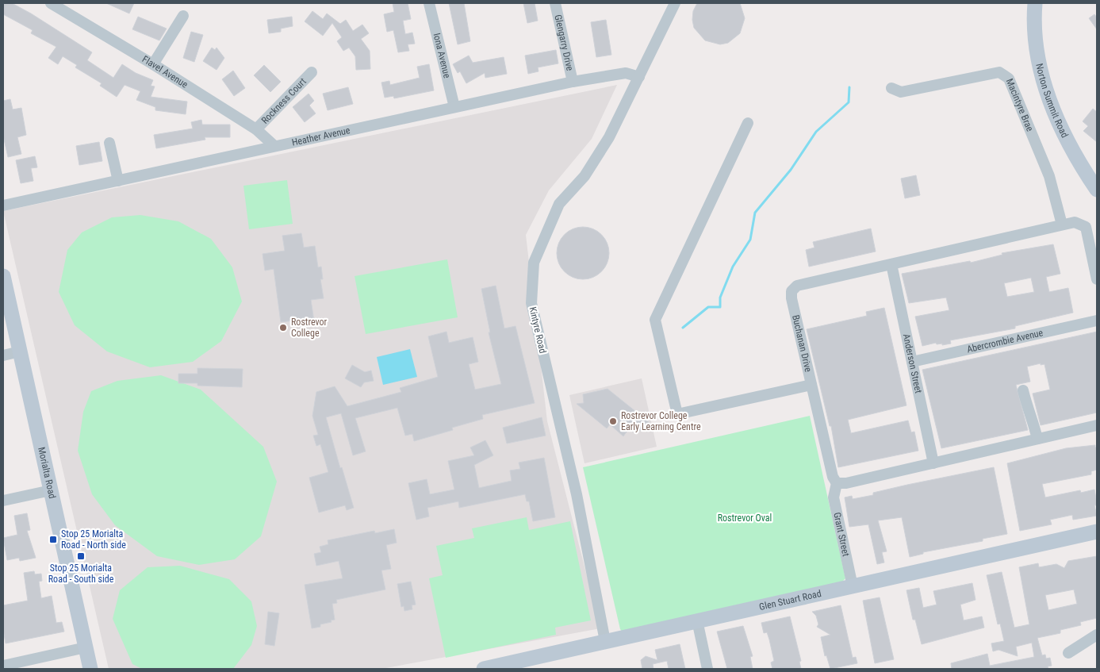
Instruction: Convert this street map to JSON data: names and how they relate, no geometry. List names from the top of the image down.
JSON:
{
  "streets": {
    "street": [
      "Glengarry Drive",
      "Iona Avenue",
      "Flavel Avenue",
      "Rockness Court",
      "Norton Summit Road",
      "Macintyre Brae",
      "Heather Avenue",
      "Kintyre Road",
      "Abercrombie Avenue",
      "Buchanan Drive",
      "Anderson Street",
      "Morialta Road",
      "Grant Street",
      "Glen Stuart Road"
    ]
  },
  "crossings": [
    ["Glengarry Drive", "Heather Avenue"],
    ["Iona Avenue", "Heather Avenue"],
    ["Flavel Avenue", "Rockness Court"],
    ["Flavel Avenue", "Heather Avenue"],
    ["Macintyre Brae", "Buchanan Drive"],
    ["Heather Avenue", "Kintyre Road"],
    ["Kintyre Road", "Glen Stuart Road"],
    ["Abercrombie Avenue", "Anderson Street"],
    ["Buchanan Drive", "Anderson Street"],
    ["Buchanan Drive", "Grant Street"],
    ["Grant Street", "Glen Stuart Road"]
  ],
  "parks": ["Rostrevor Oval"],
  "places": {
    "other": ["Rostrevor College", "Rostrevor College Early Learning Centre"],
    "transit": ["Stop 25 Morialta Road - North side", "Stop 25 Morialta Road - South side"]
  }
}
